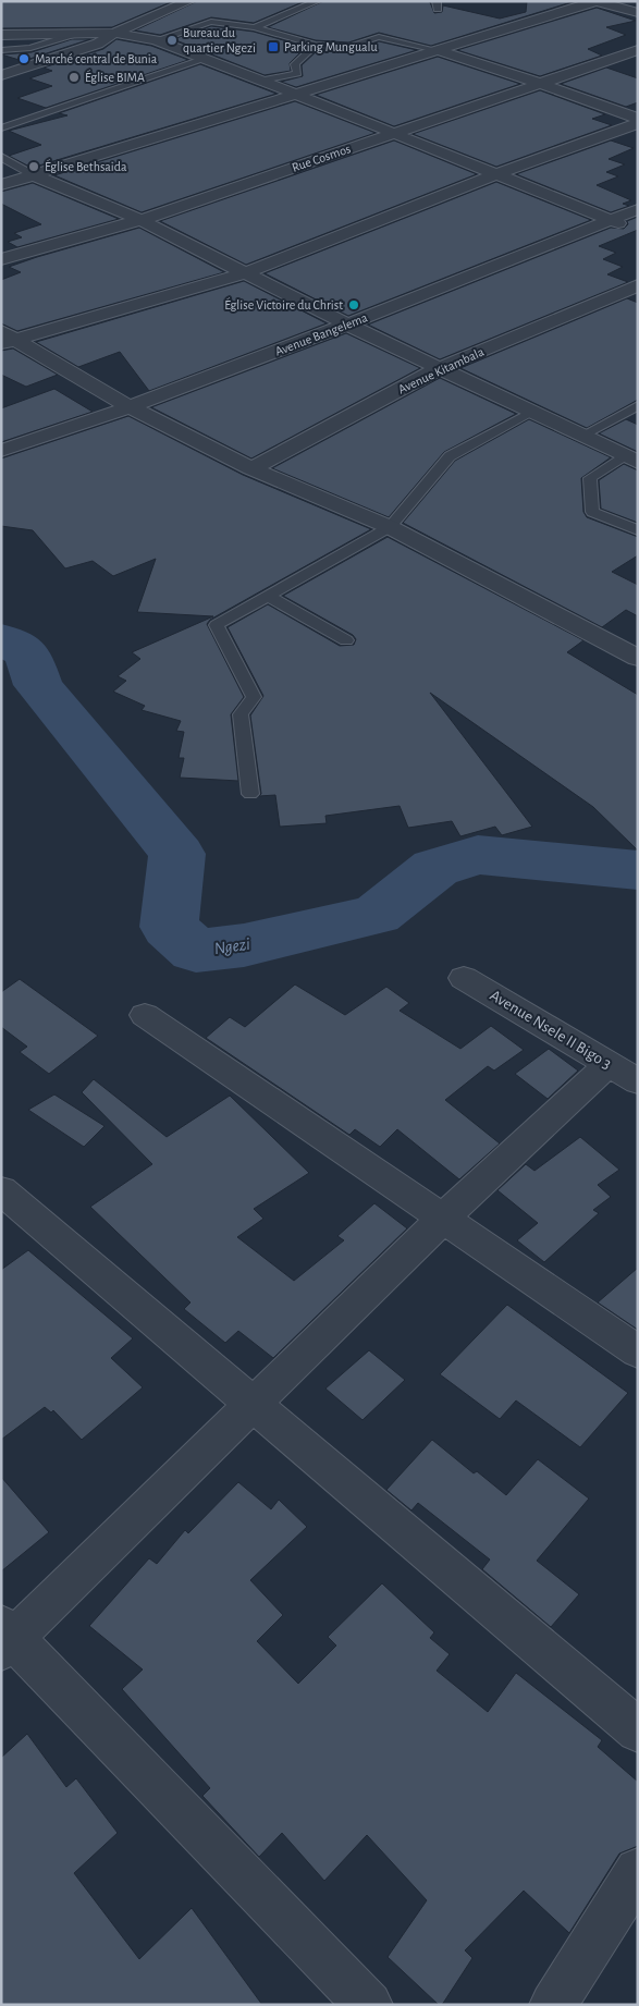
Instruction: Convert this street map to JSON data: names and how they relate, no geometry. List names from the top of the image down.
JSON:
{
  "streets": {
    "street": [
      "Rue Cosmos",
      "Avenue Bangelema",
      "Avenue Kitambala",
      "Avenue Nsele II Bigo 3"
    ]
  },
  "water": ["Ngezi"],
  "places": {
    "other": [
      "Bureau du quartier Ngezi",
      "Marché central de Bunia",
      "Église BIMA",
      "Église Bethsaida",
      "Église Victoire du Christ"
    ],
    "transit": ["Parking Mungualu"]
  }
}
